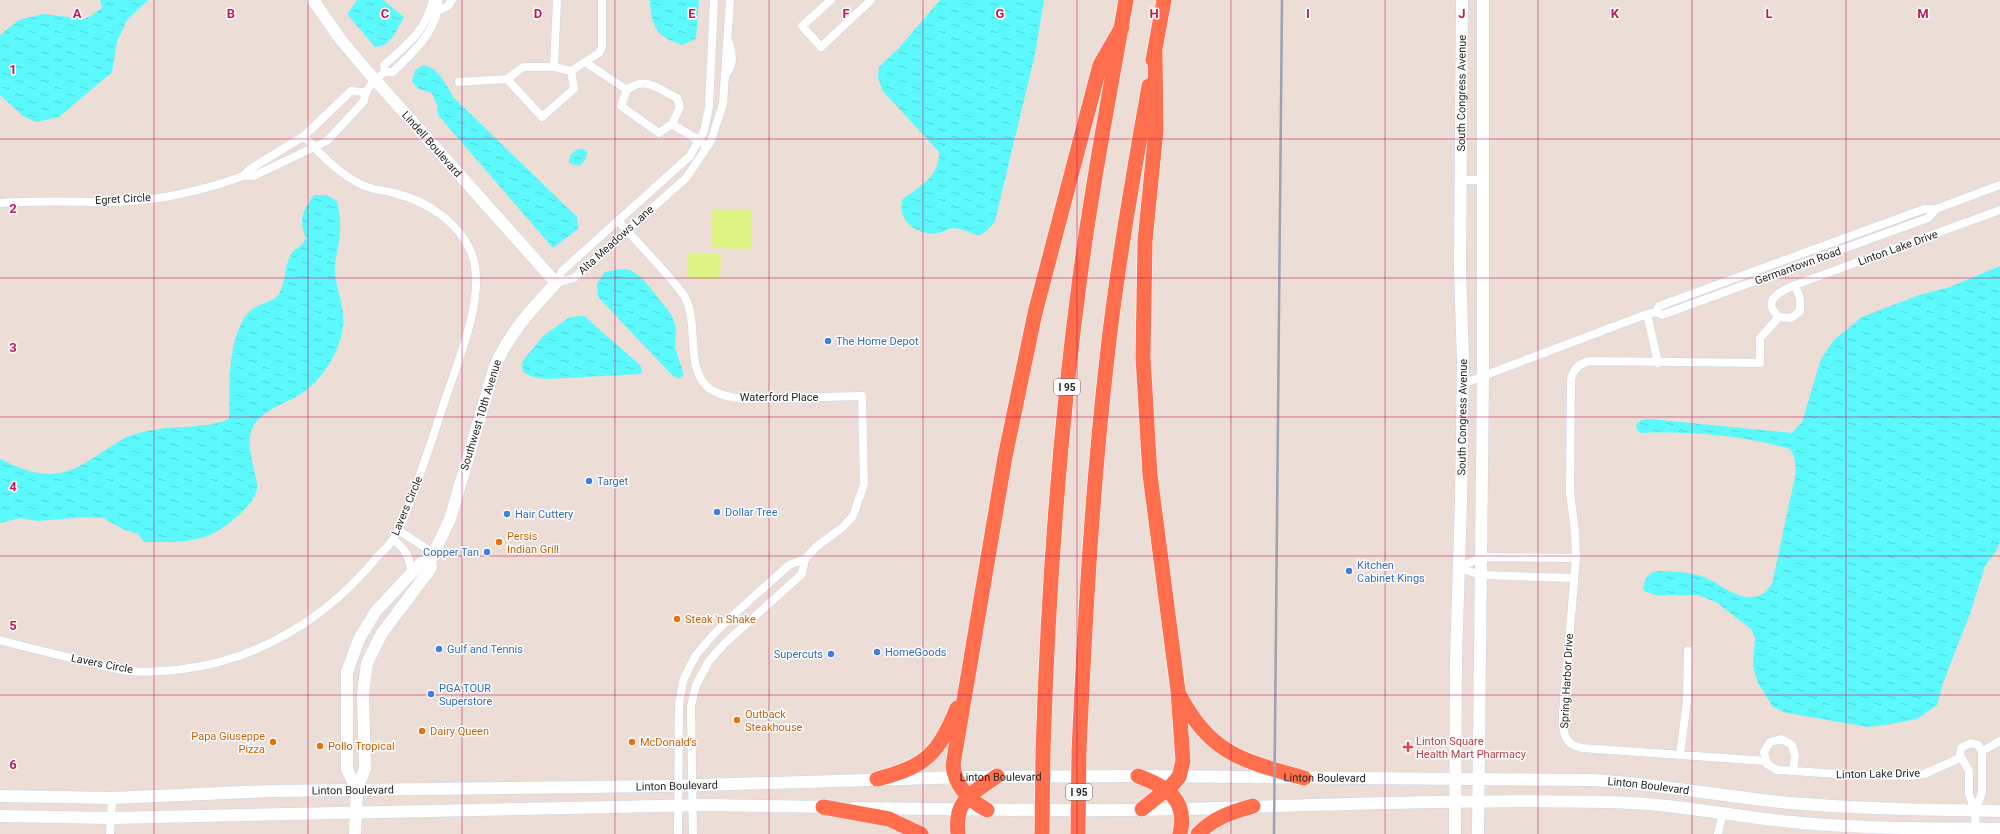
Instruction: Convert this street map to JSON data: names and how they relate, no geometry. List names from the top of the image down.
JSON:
{
  "streets": {
    "highway": ["I 95"],
    "main road": [
      "South Congress Avenue",
      "Lindell Boulevard",
      "Southwest 10th Avenue",
      "Linton Boulevard"
    ],
    "street": [
      "Egret Circle",
      "Alta Meadows Lane",
      "Linton Lake Drive",
      "Germantown Road",
      "Waterford Place",
      "Lavers Circle",
      "Spring Harbor Drive"
    ]
  },
  "crossings": [
    ["South Congress Avenue", "Germantown Road"],
    ["South Congress Avenue", "Linton Boulevard"],
    ["Lindell Boulevard", "Egret Circle"],
    ["Lindell Boulevard", "Alta Meadows Lane"],
    ["Lindell Boulevard", "Southwest 10th Avenue"],
    ["Egret Circle", "Lavers Circle"],
    ["Alta Meadows Lane", "Waterford Place"],
    ["Alta Meadows Lane", "Southwest 10th Avenue"],
    ["Linton Lake Drive", "Spring Harbor Drive"],
    ["Waterford Place", "Linton Boulevard"],
    ["Southwest 10th Avenue", "Linton Boulevard"]
  ],
  "places": {
    "other": [
      "The Home Depot",
      "Target",
      "Dollar Tree",
      "Hair Cuttery",
      "Persis Indian Grill",
      "Copper Tan",
      "Kitchen Cabinet Kings",
      "Steak 'n Shake",
      "Gulf and Tennis",
      "HomeGoods",
      "Supercuts",
      "PGA TOUR Superstore",
      "Outback Steakhouse",
      "Dairy Queen",
      "Papa Giuseppe Pizza",
      "McDonald's",
      "Pollo Tropical"
    ],
    "health": ["Linton Square Health Mart Pharmacy"]
  },
  "grid": {
    "columns": [
      "A",
      "B",
      "C",
      "D",
      "E",
      "F",
      "G",
      "H",
      "I",
      "J",
      "K",
      "L",
      "M"
    ],
    "rows": [
      "1",
      "2",
      "3",
      "4",
      "5",
      "6"
    ]
  }
}
